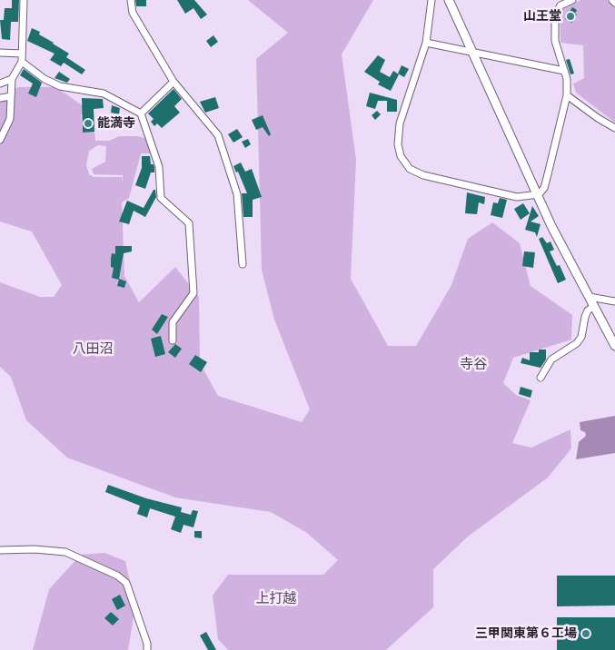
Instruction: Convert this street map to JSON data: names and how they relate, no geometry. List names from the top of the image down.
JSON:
{
  "districts": ["八田沼", "寺谷", "上打越"],
  "places": ["山王堂", "能満寺", "三甲関東第６工場"]
}
